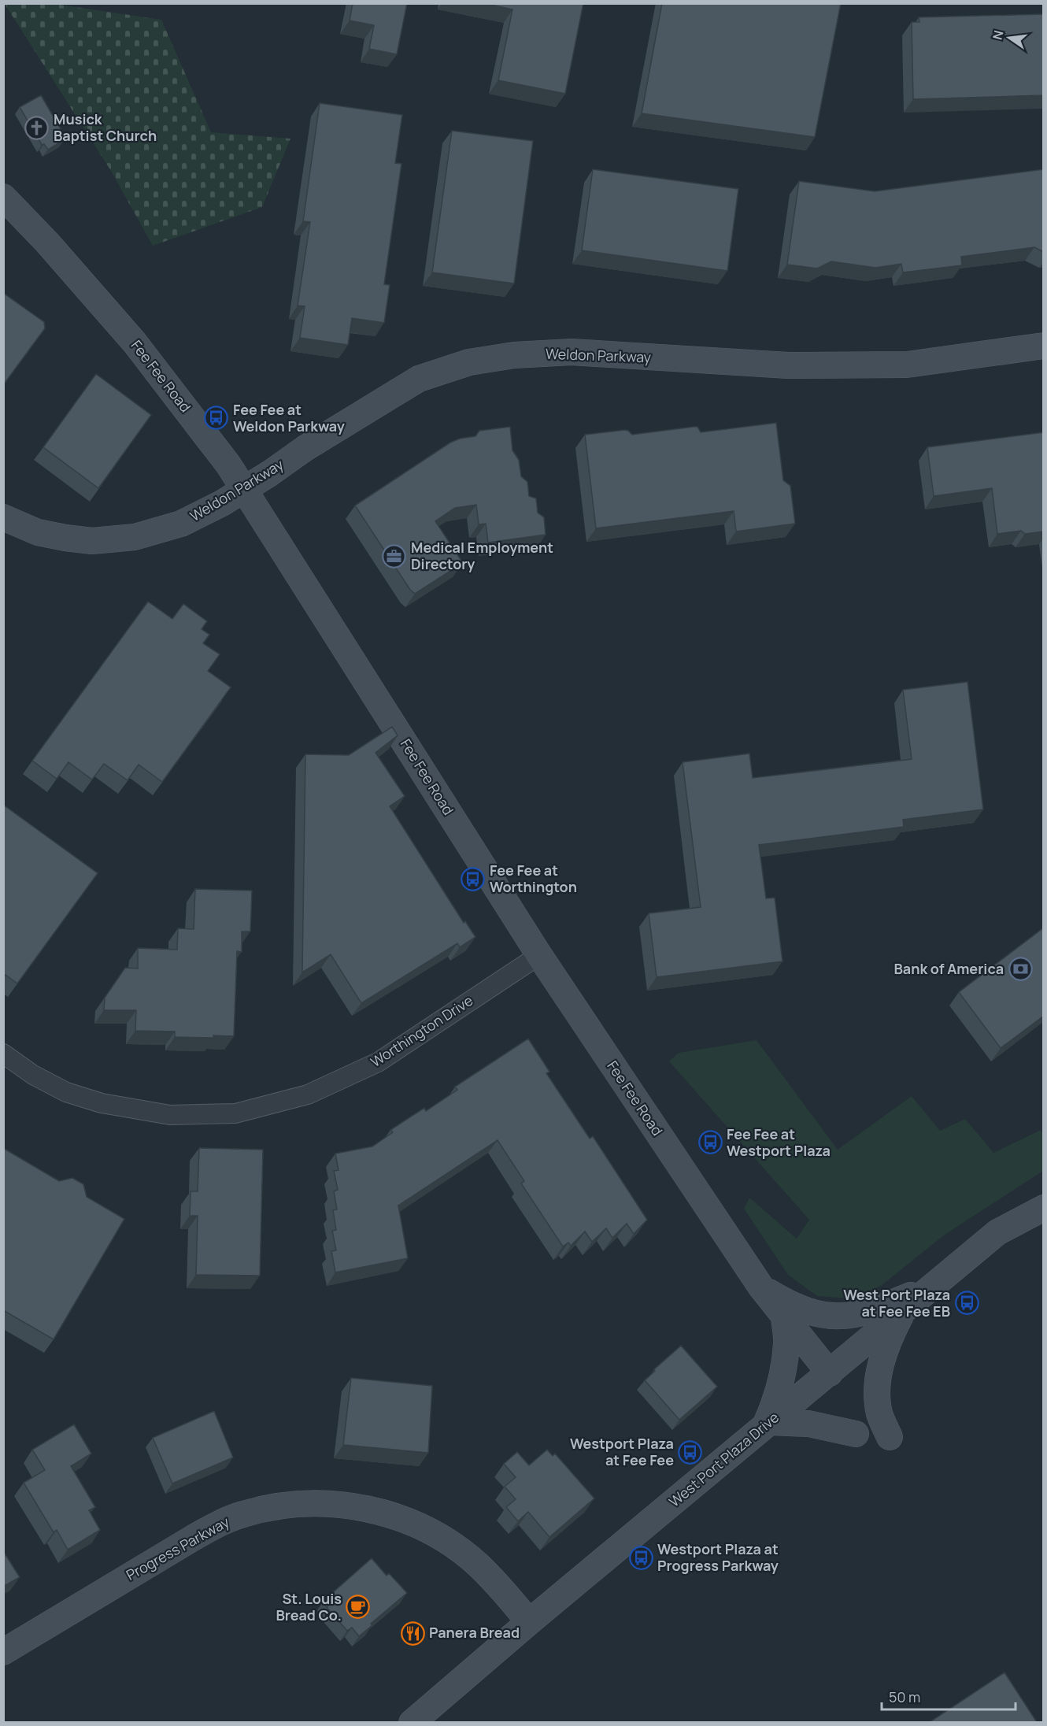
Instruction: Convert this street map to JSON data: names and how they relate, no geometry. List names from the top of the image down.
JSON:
{
  "streets": {
    "street": [
      "Weldon Parkway",
      "Fee Fee Road",
      "Worthington Drive",
      "West Port Plaza Drive",
      "Progress Parkway"
    ]
  },
  "crossings": [
    ["Weldon Parkway", "Fee Fee Road"],
    ["Fee Fee Road", "Worthington Drive"],
    ["Fee Fee Road", "West Port Plaza Drive"],
    ["West Port Plaza Drive", "Progress Parkway"]
  ],
  "places": {
    "church": ["Musick Baptist Church"],
    "bus stop": [
      "Fee Fee at Weldon Parkway",
      "Fee Fee at Worthington",
      "Fee Fee at Westport Plaza",
      "West Port Plaza at Fee Fee EB",
      "Westport Plaza at Fee Fee",
      "Westport Plaza at Progress Parkway"
    ],
    "office": ["Medical Employment Directory"],
    "bank": ["Bank of America"],
    "cafe": ["St. Louis Bread Co."],
    "restaurant": ["Panera Bread"]
  },
  "scale_bar": "50 m",
  "north": "left"
}
